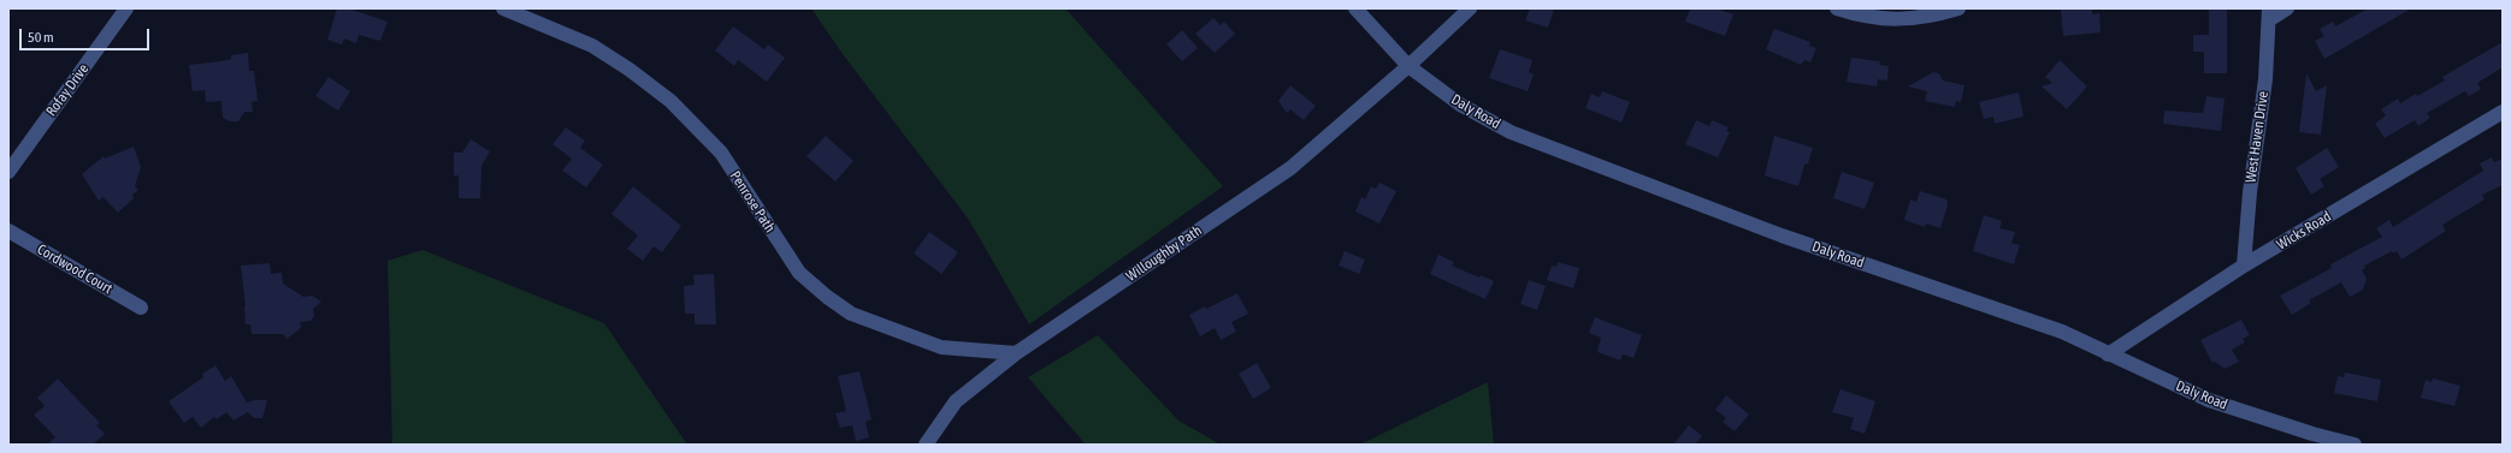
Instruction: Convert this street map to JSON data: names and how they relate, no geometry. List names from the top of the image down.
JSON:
{
  "streets": {
    "street": [
      "Rofay Drive",
      "Daly Road",
      "West Haven Drive",
      "Penrose Path",
      "Wicks Road",
      "Willoughby Path",
      "Cordwood Court"
    ]
  },
  "crossings": [
    ["Daly Road", "Wicks Road"],
    ["Daly Road", "Willoughby Path"],
    ["West Haven Drive", "Wicks Road"],
    ["Penrose Path", "Willoughby Path"]
  ],
  "scale_bar": "50 m"
}
